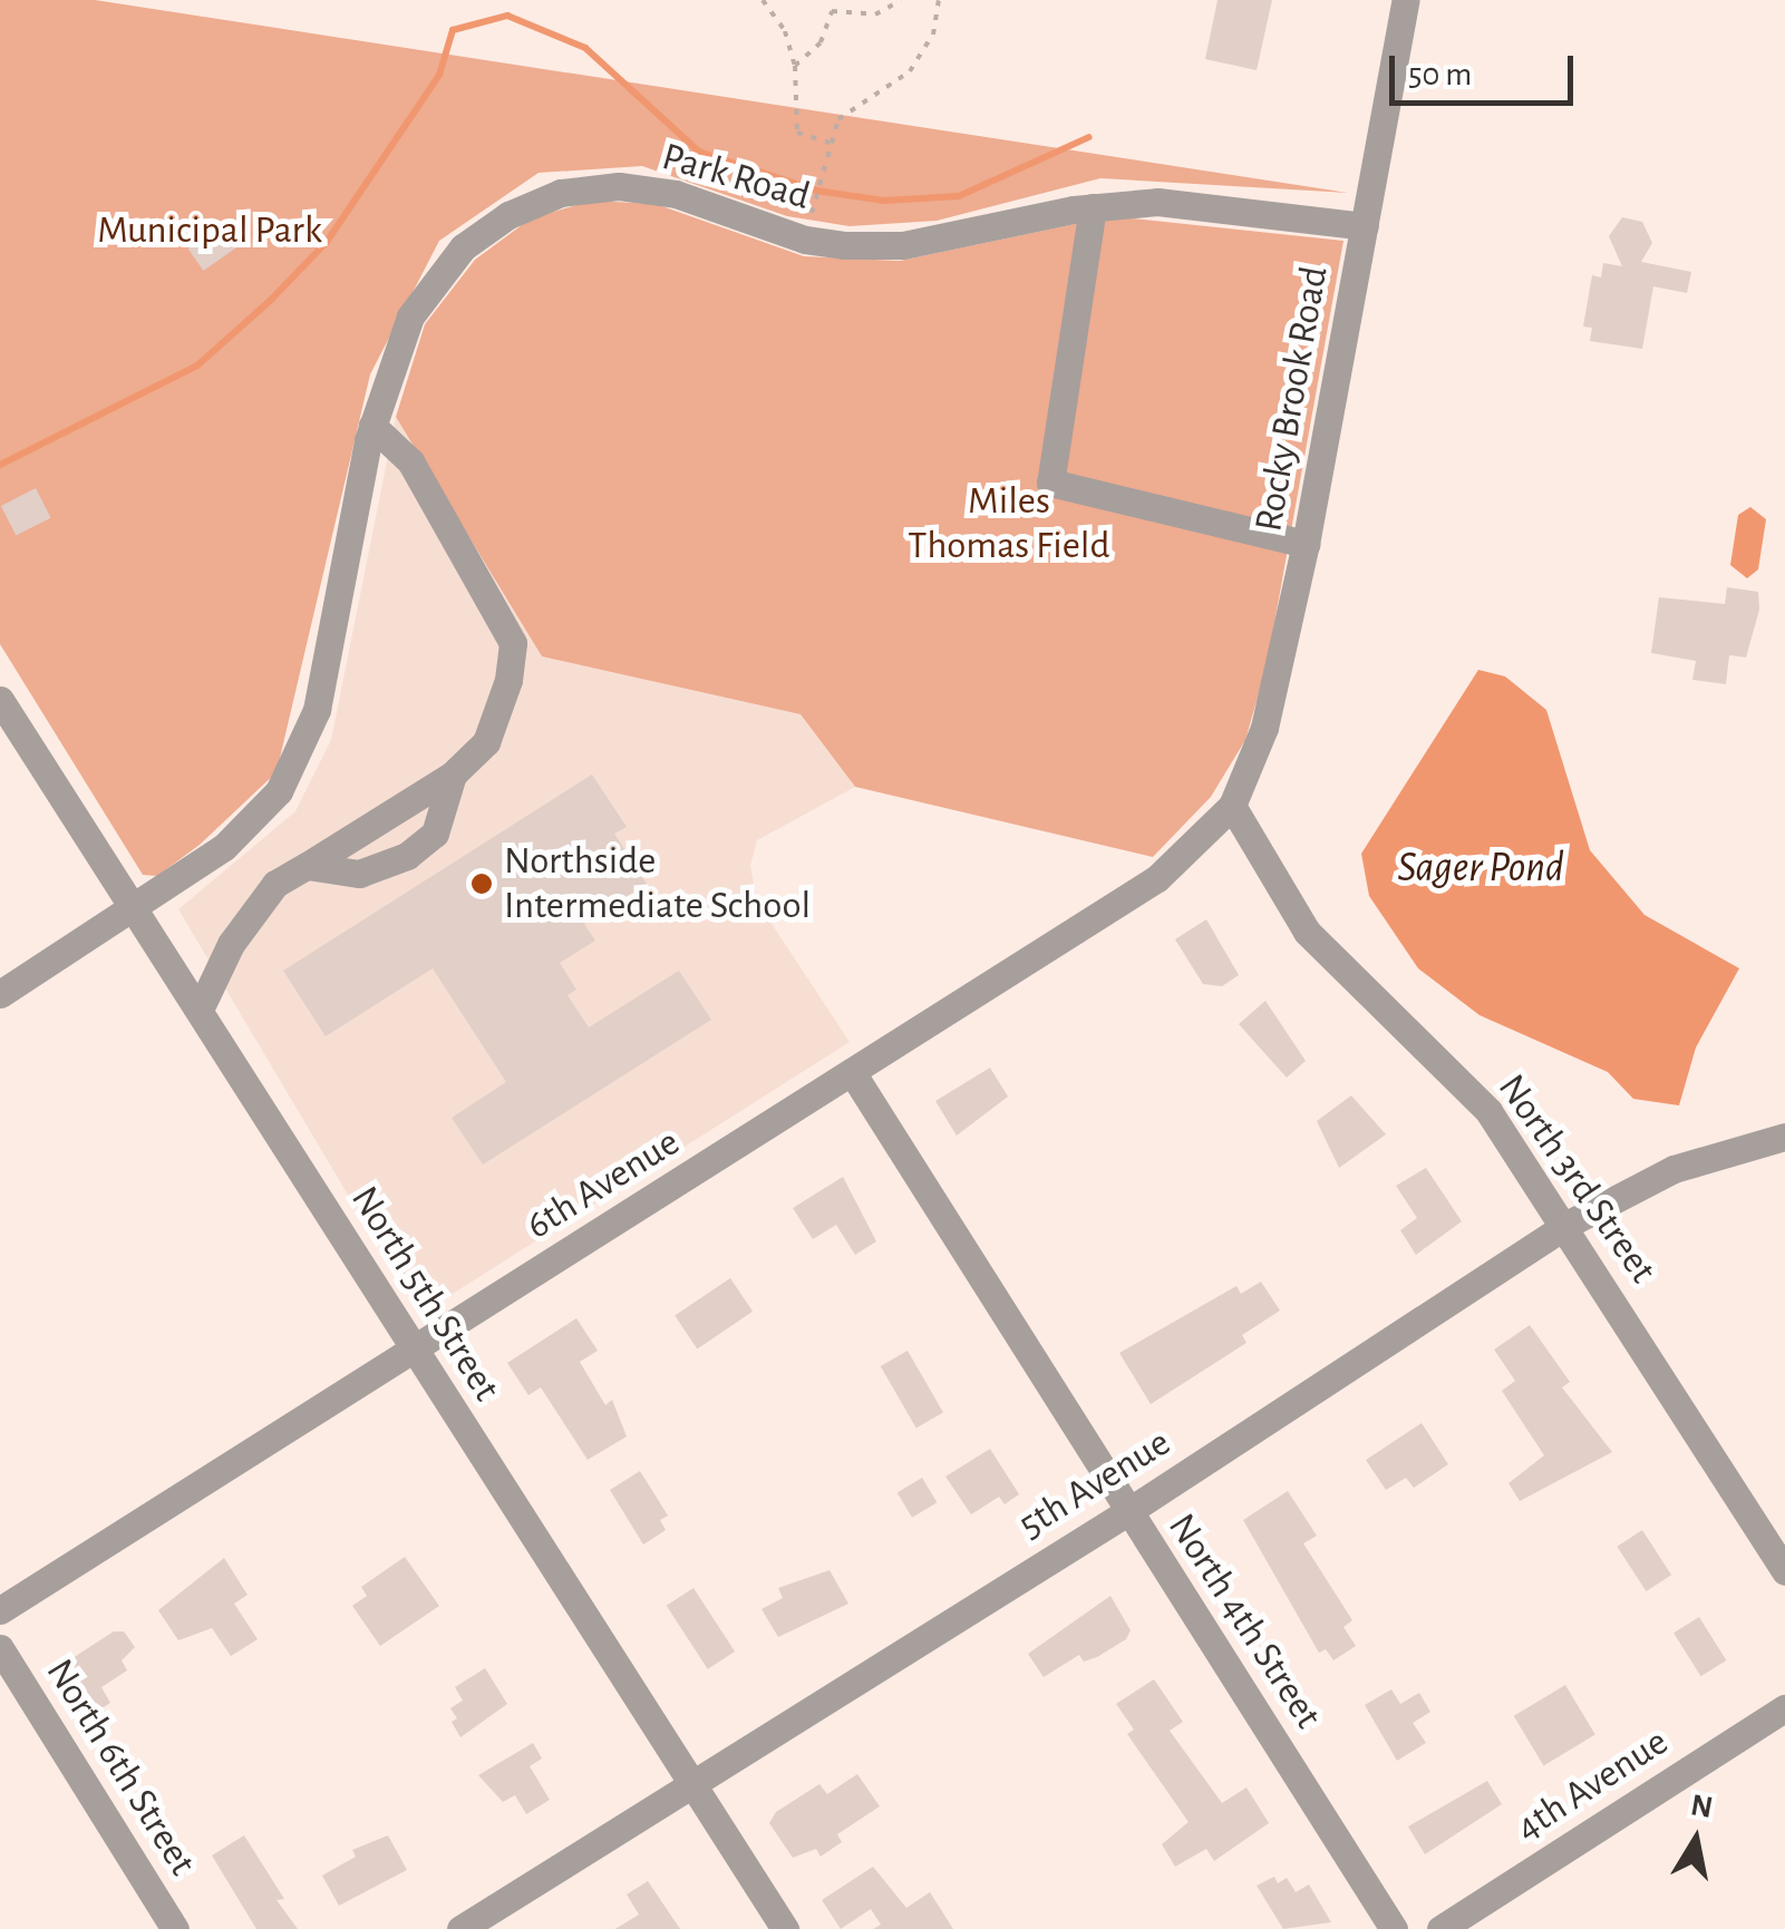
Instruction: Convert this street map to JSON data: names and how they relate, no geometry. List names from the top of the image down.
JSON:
{
  "streets": {
    "street": [
      "Park Road",
      "Rocky Brook Road",
      "North 3rd Street",
      "6th Avenue",
      "North 5th Street",
      "5th Avenue",
      "North 4th Street",
      "North 6th Street",
      "4th Avenue"
    ]
  },
  "crossings": [
    ["Park Road", "Rocky Brook Road"],
    ["Park Road", "North 5th Street"],
    ["Rocky Brook Road", "North 3rd Street"],
    ["Rocky Brook Road", "6th Avenue"],
    ["North 3rd Street", "6th Avenue"],
    ["North 3rd Street", "5th Avenue"],
    ["6th Avenue", "North 5th Street"],
    ["6th Avenue", "North 4th Street"],
    ["North 5th Street", "5th Avenue"],
    ["5th Avenue", "North 4th Street"]
  ],
  "water": ["Sager Pond"],
  "parks": ["Municipal Park", "Miles Thomas Field"],
  "places": ["Northside Intermediate School"],
  "scale_bar": "50 m",
  "north": "top"
}
